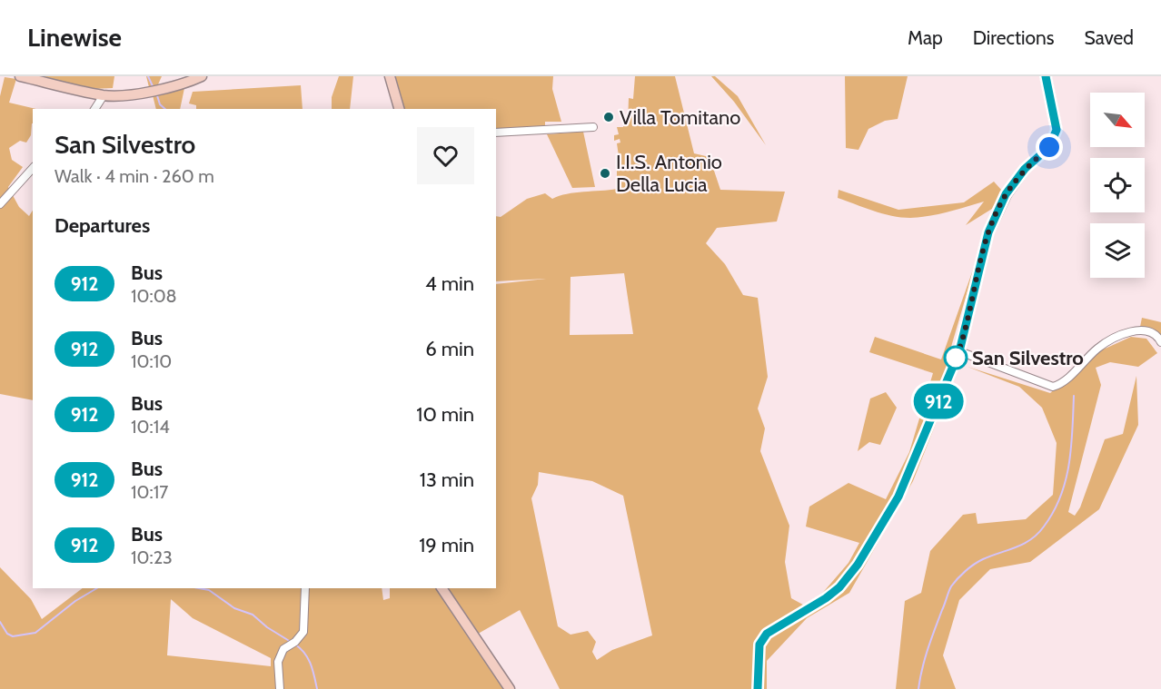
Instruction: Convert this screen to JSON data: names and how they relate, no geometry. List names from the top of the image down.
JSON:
{
  "places": ["Villa Tomitano", "I.I.S. Antonio Della Lucia", "San Silvestro"],
  "lines": ["bus line 912"],
  "north": "bottom right",
  "page": {
    "header": "Linewise",
    "nav": ["Map", "Directions", "Saved"],
    "on_map": "912",
    "heading": [
      ["San Silvestro", "Walk · 4 min · 260 m"],
      "Departures"
    ],
    "list": [
      {
        "mark": "912",
        "name": "Bus",
        "note": "10:08",
        "value": "4 min"
      },
      {
        "mark": "912",
        "name": "Bus",
        "note": "10:10",
        "value": "6 min"
      },
      {
        "mark": "912",
        "name": "Bus",
        "note": "10:14",
        "value": "10 min"
      },
      {
        "mark": "912",
        "name": "Bus",
        "note": "10:17",
        "value": "13 min"
      },
      {
        "mark": "912",
        "name": "Bus",
        "note": "10:23",
        "value": "19 min"
      }
    ]
  }
}
